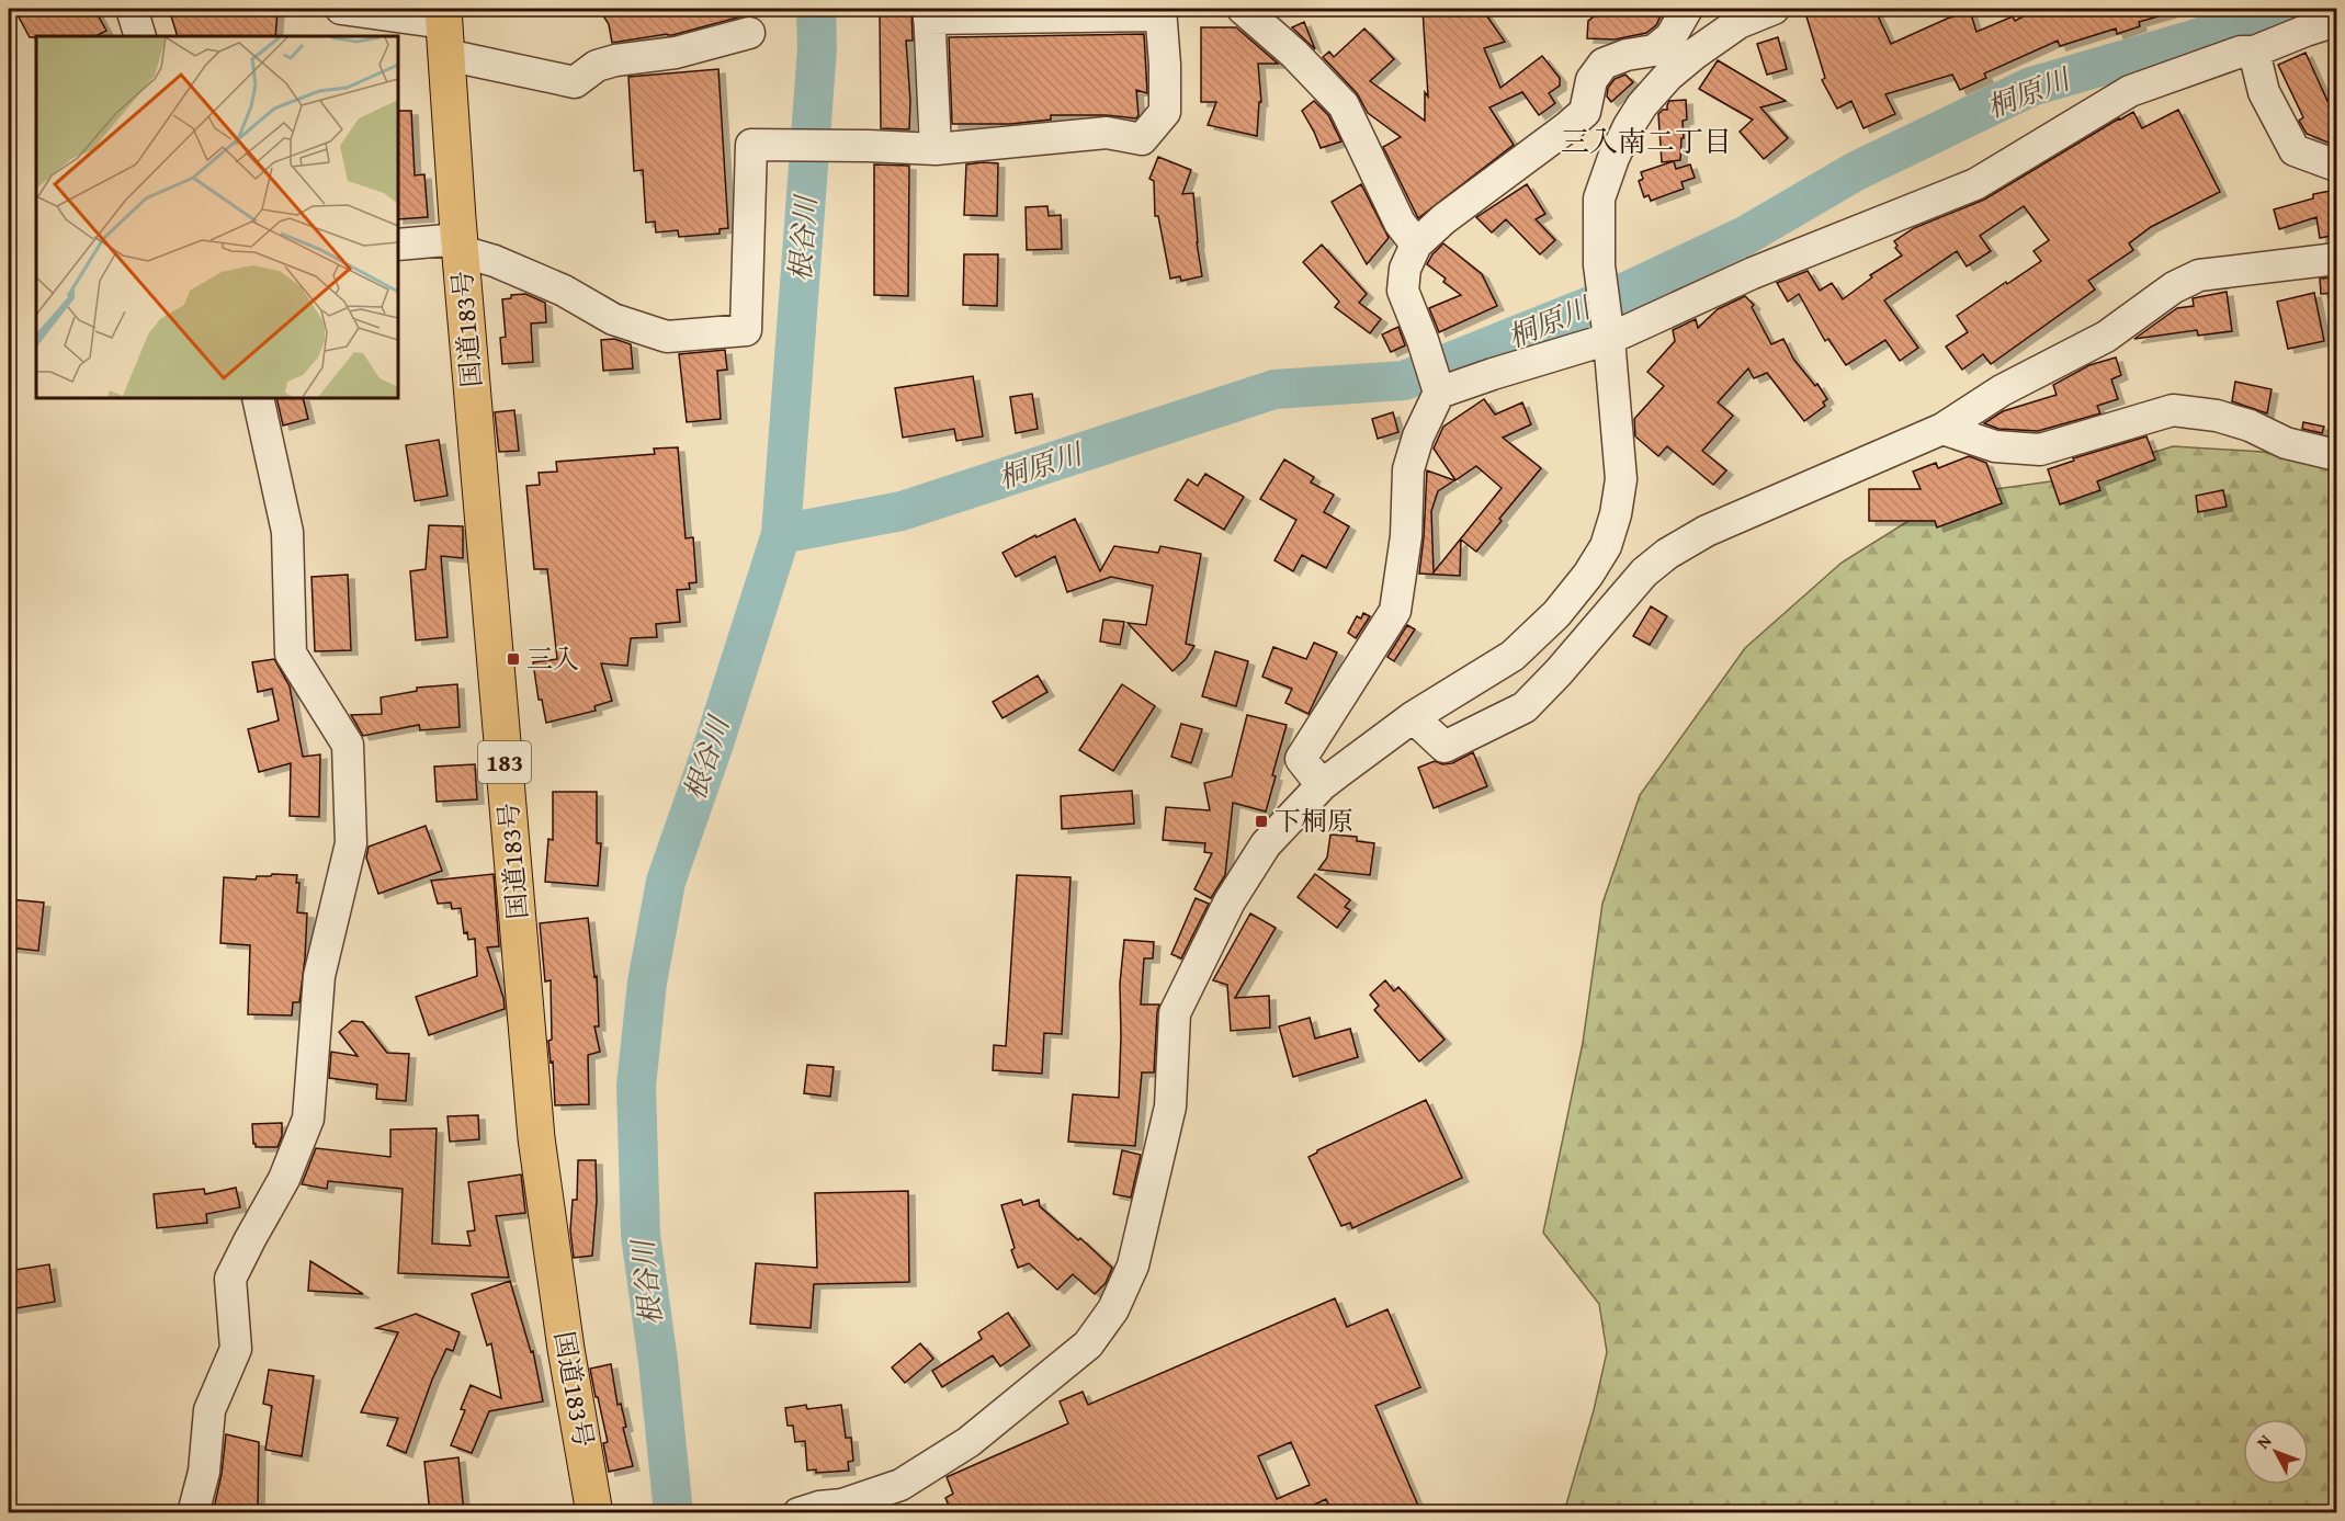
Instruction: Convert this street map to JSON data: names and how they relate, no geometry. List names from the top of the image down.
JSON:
{
  "streets": {
    "highway": ["国道183号", "183"]
  },
  "districts": ["三入南二丁目"],
  "water": ["桐原川", "根谷川"],
  "places": {
    "transit": ["三入", "下桐原"]
  },
  "north": "top left"
}
